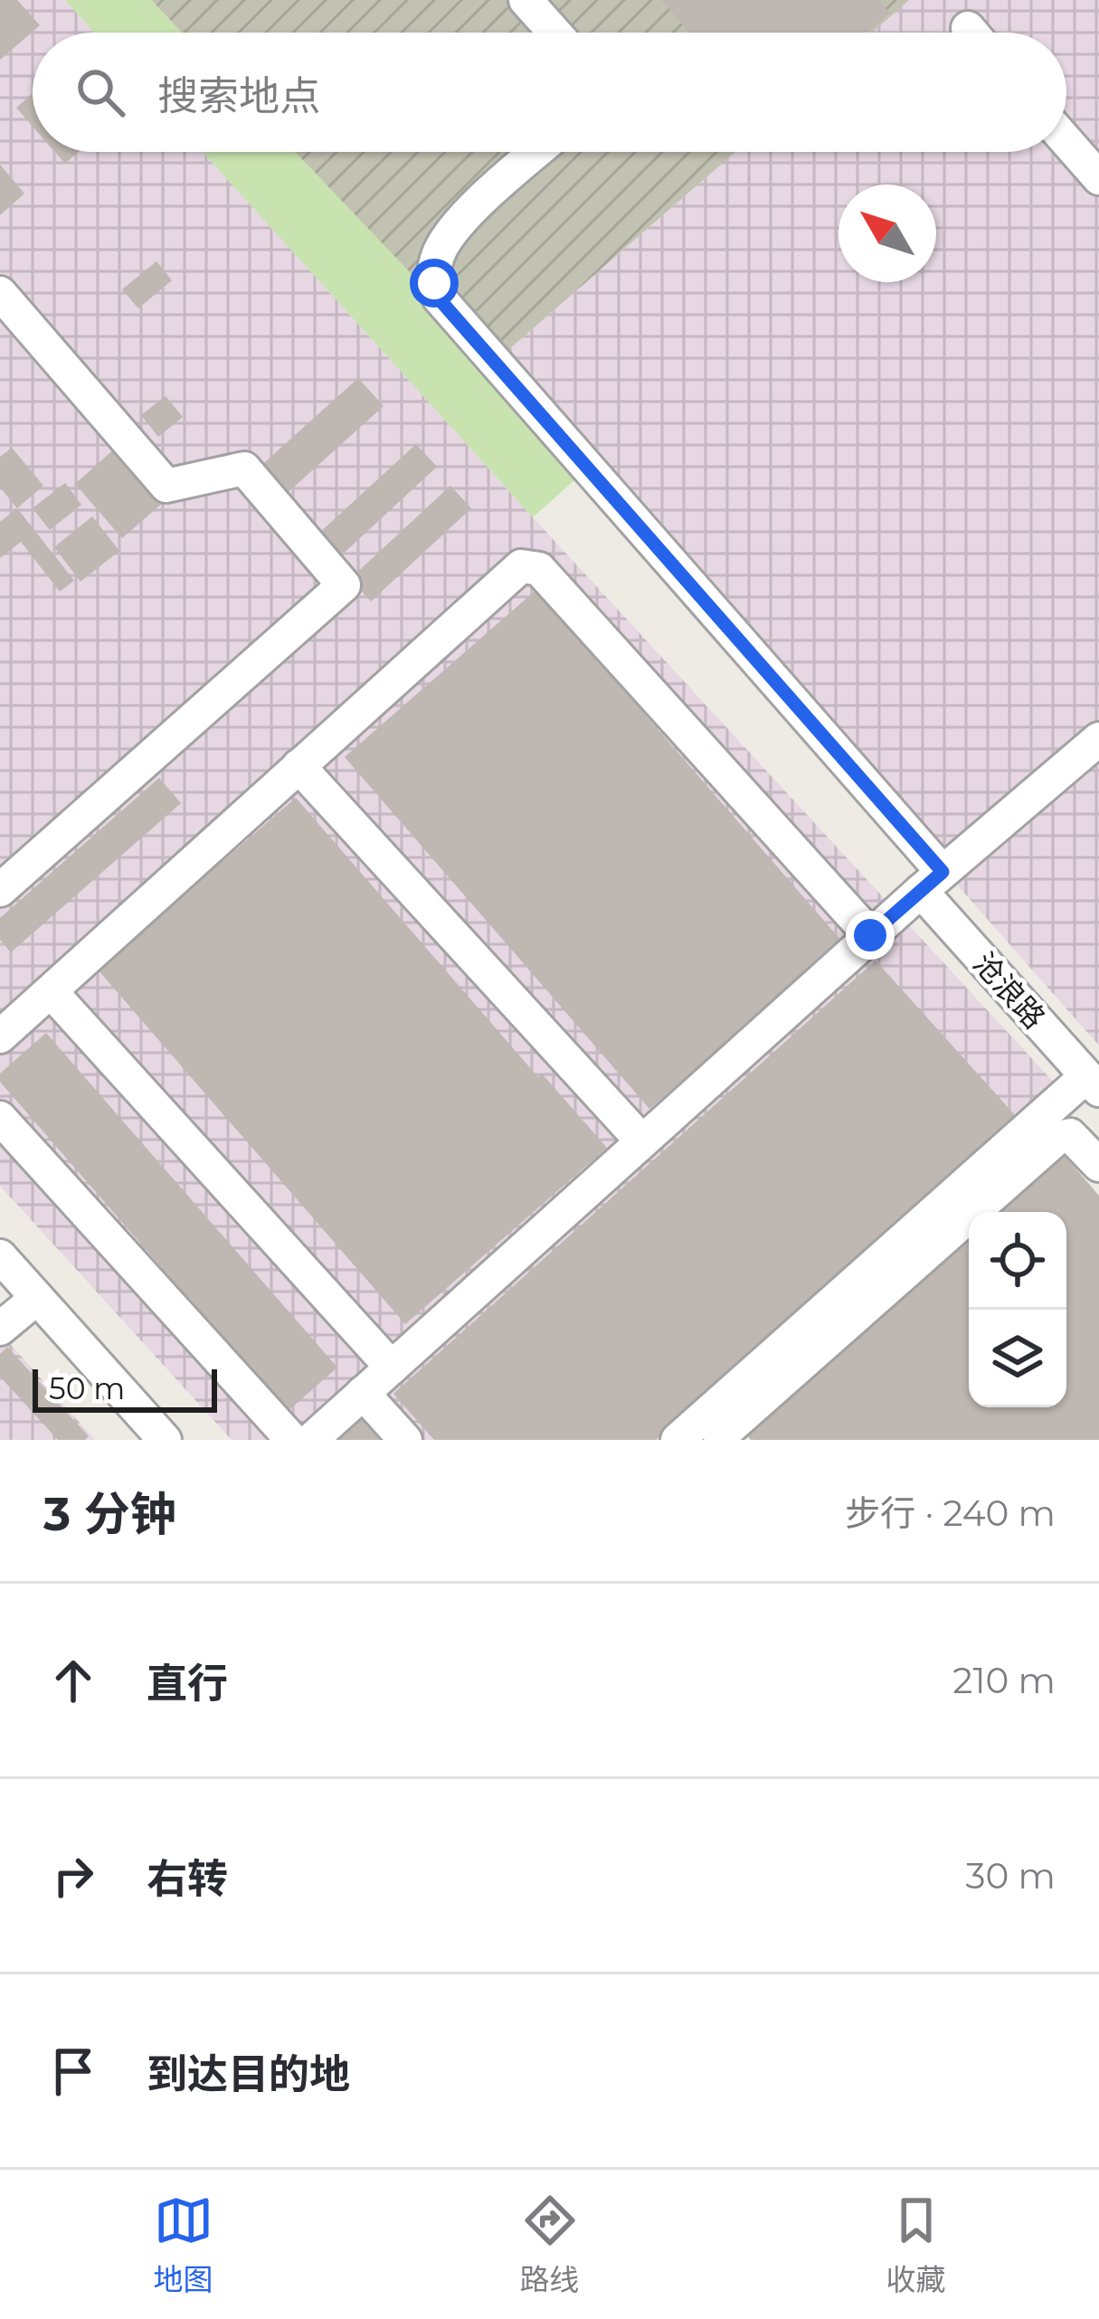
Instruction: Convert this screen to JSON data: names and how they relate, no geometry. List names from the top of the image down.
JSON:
{
  "streets": {
    "street": ["沧浪路"]
  },
  "scale_bar": "50 m",
  "north": "top left",
  "page": {
    "search": "搜索地点",
    "scale": "50 m",
    "heading": ["3 分钟", "步行 · 240 m"],
    "list": [
      ["直行", "210 m"],
      ["右转", "30 m"],
      "到达目的地"
    ],
    "nav": ["地图", "路线", "收藏"]
  }
}
